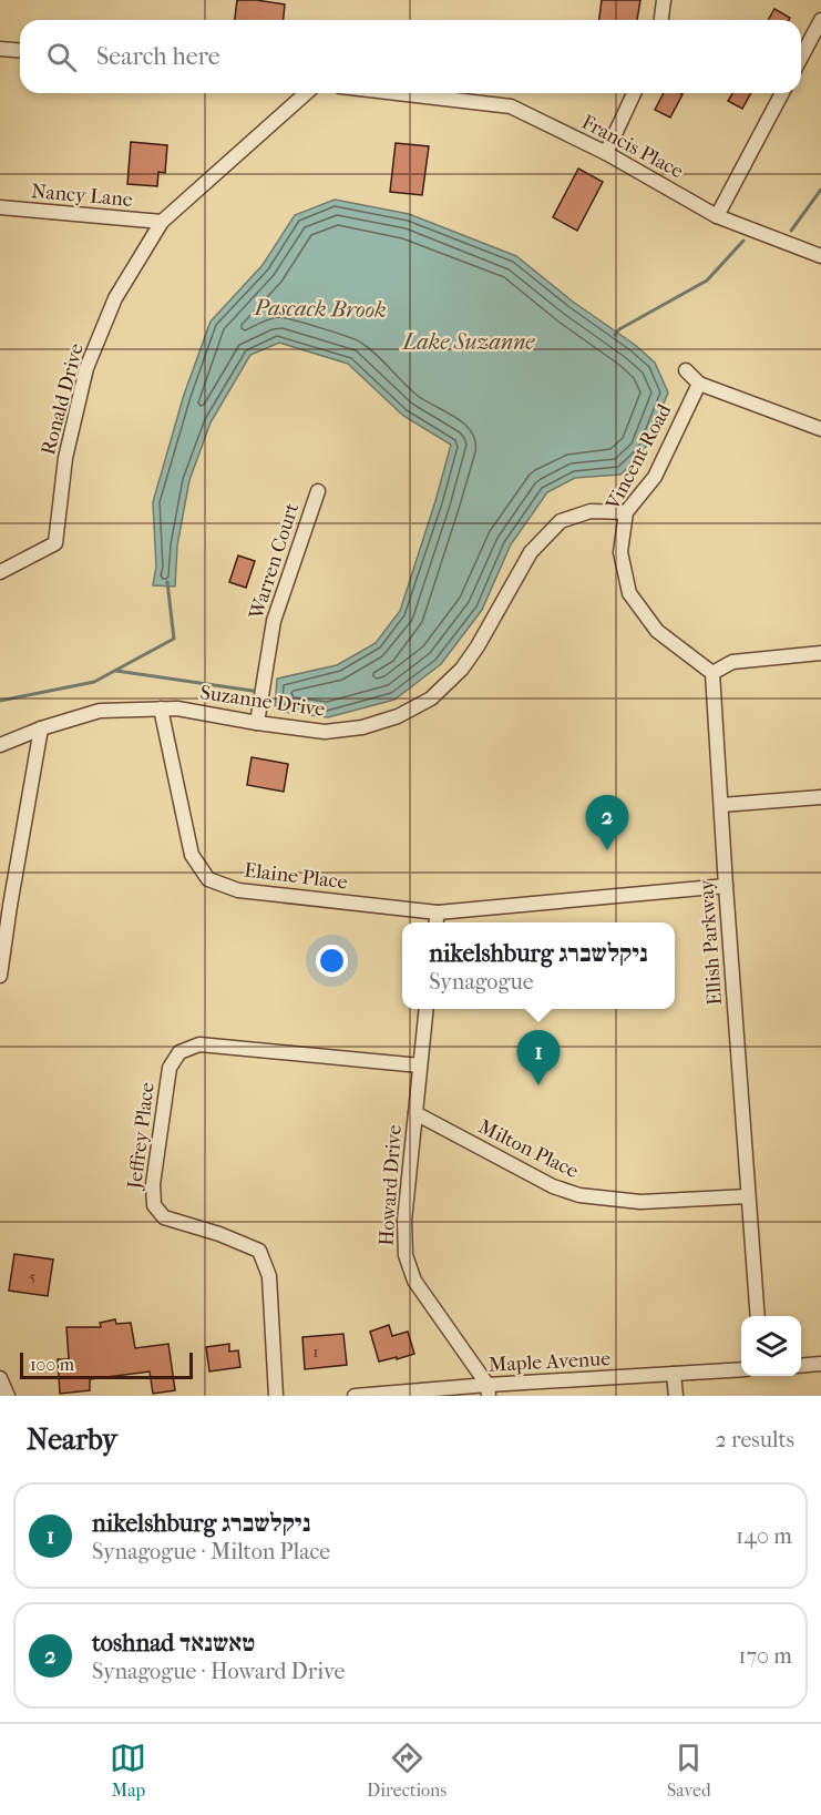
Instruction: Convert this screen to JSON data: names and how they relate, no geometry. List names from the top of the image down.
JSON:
{
  "streets": {
    "street": [
      "Francis Place",
      "Nancy Lane",
      "Ronald Drive",
      "Vincent Road",
      "Warren Court",
      "Suzanne Drive",
      "Elaine Place",
      "Ellish Parkway",
      "Jeffrey Place",
      "Milton Place",
      "Howard Drive",
      "Maple Avenue"
    ]
  },
  "crossings": [
    ["Nancy Lane", "Ronald Drive"],
    ["Vincent Road", "Suzanne Drive"],
    ["Vincent Road", "Ellish Parkway"],
    ["Warren Court", "Suzanne Drive"],
    ["Suzanne Drive", "Elaine Place"],
    ["Ellish Parkway", "Milton Place"],
    ["Jeffrey Place", "Howard Drive"],
    ["Milton Place", "Howard Drive"],
    ["Howard Drive", "Maple Avenue"]
  ],
  "water": ["Pascack Brook", "Lake Suzanne"],
  "house_numbers": ["5", "1"],
  "scale_bar": "100 m",
  "page": {
    "search": "Search here",
    "pins": ["2", "1"],
    "popup": ["nikelshburg ניקלשברג", "Synagogue"],
    "scale": "100 m",
    "heading": ["Nearby", "2 results"],
    "list": [
      {
        "mark": "1",
        "name": "nikelshburg ניקלשברג",
        "note": "Synagogue · Milton Place",
        "value": "140 m"
      },
      {
        "mark": "2",
        "name": "toshnad טאשנאד",
        "note": "Synagogue · Howard Drive",
        "value": "170 m"
      }
    ],
    "nav": ["Map", "Directions", "Saved"]
  }
}
